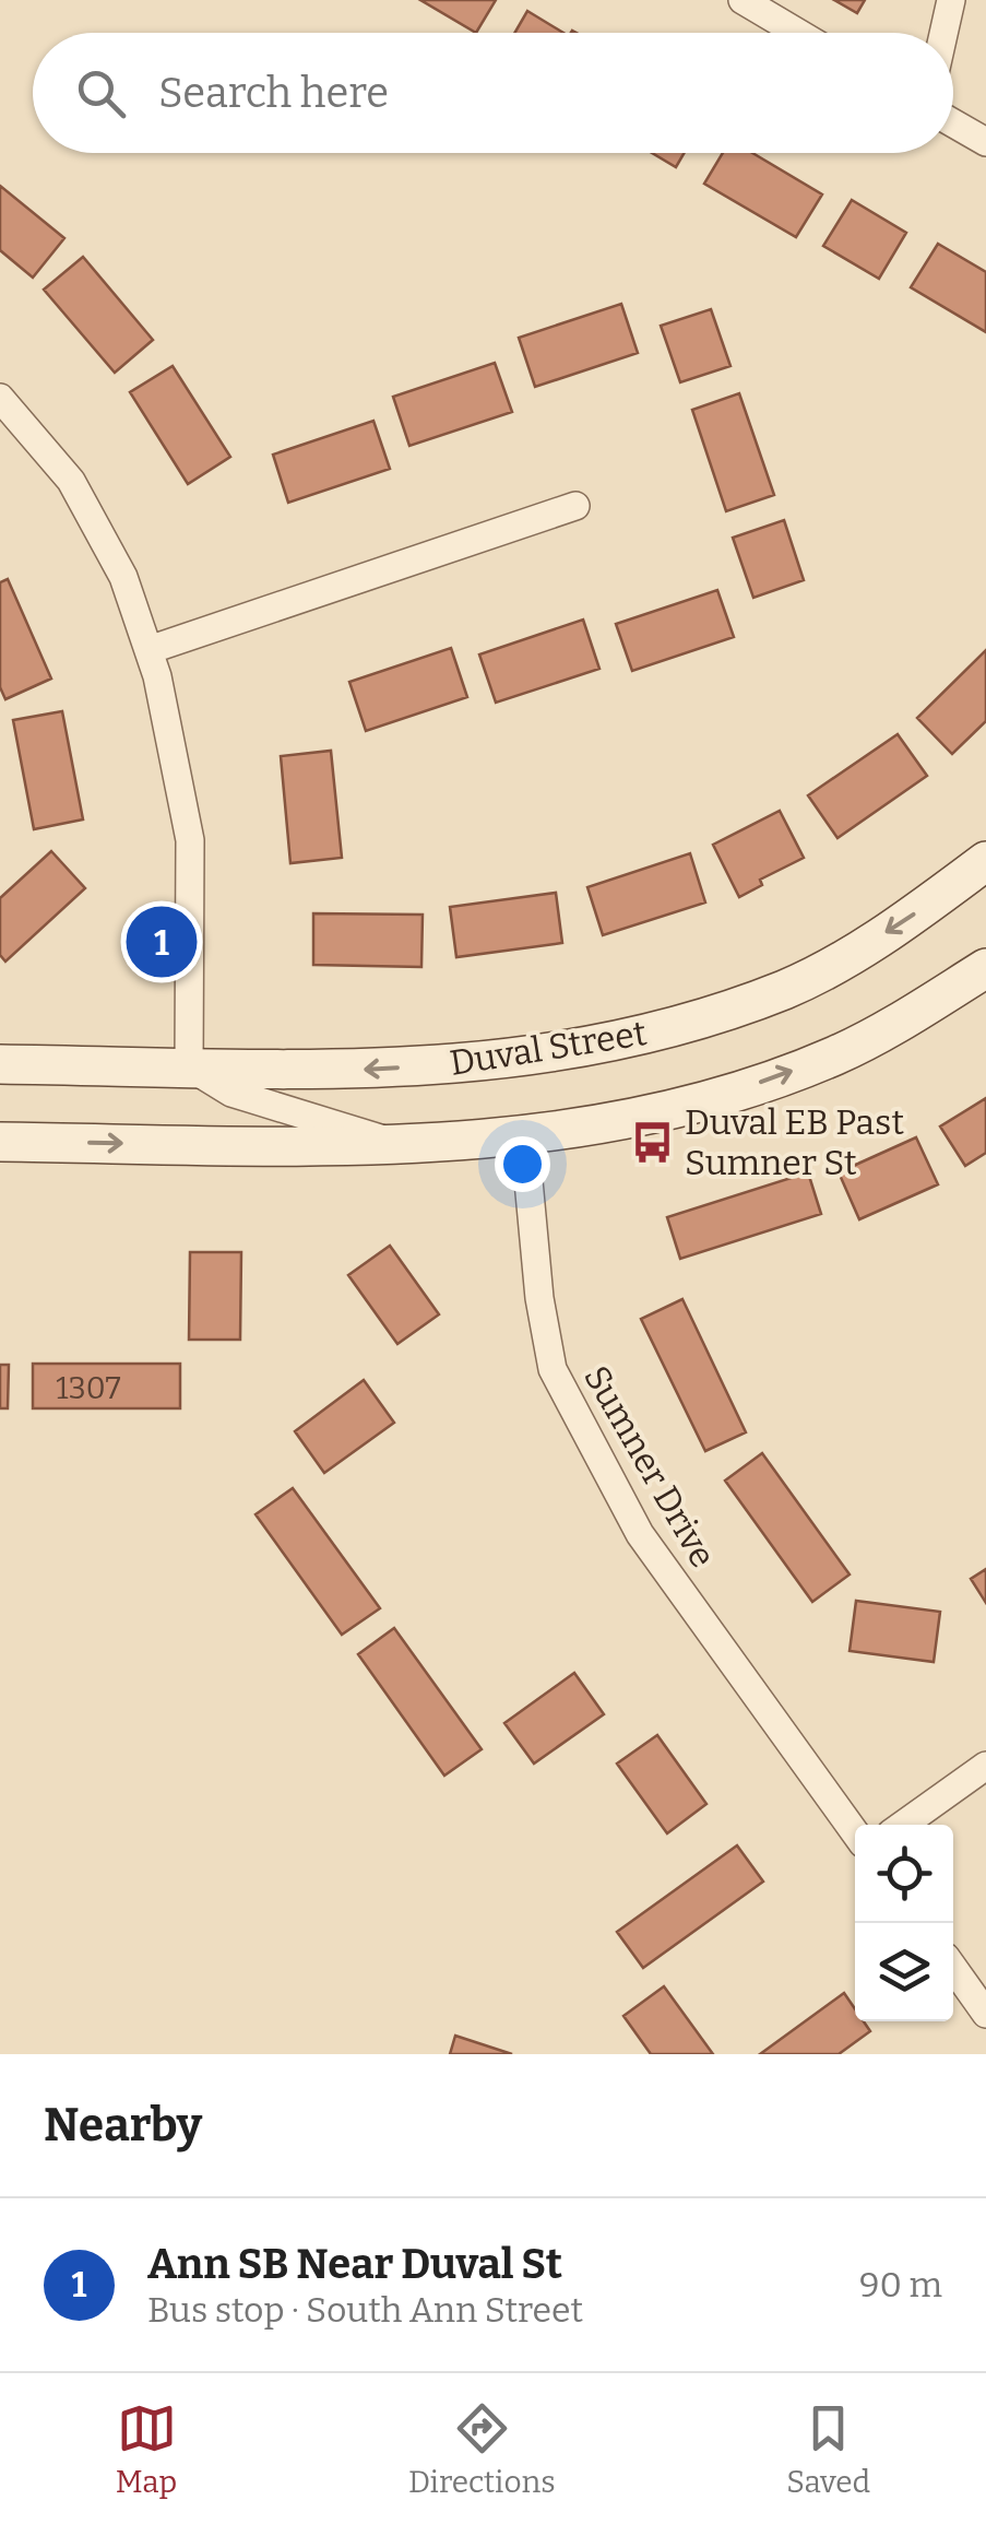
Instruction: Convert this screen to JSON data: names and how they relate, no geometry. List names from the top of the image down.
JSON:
{
  "streets": {
    "street": ["Duval Street", "Sumner Drive"]
  },
  "places": {
    "bus stop": ["Duval EB Past Sumner St"]
  },
  "house_numbers": ["1307"],
  "page": {
    "search": "Search here",
    "pins": "1",
    "heading": "Nearby",
    "list": [
      {
        "mark": "1",
        "name": "Ann SB Near Duval St",
        "note": "Bus stop · South Ann Street",
        "value": "90 m"
      }
    ],
    "nav": ["Map", "Directions", "Saved"]
  }
}
